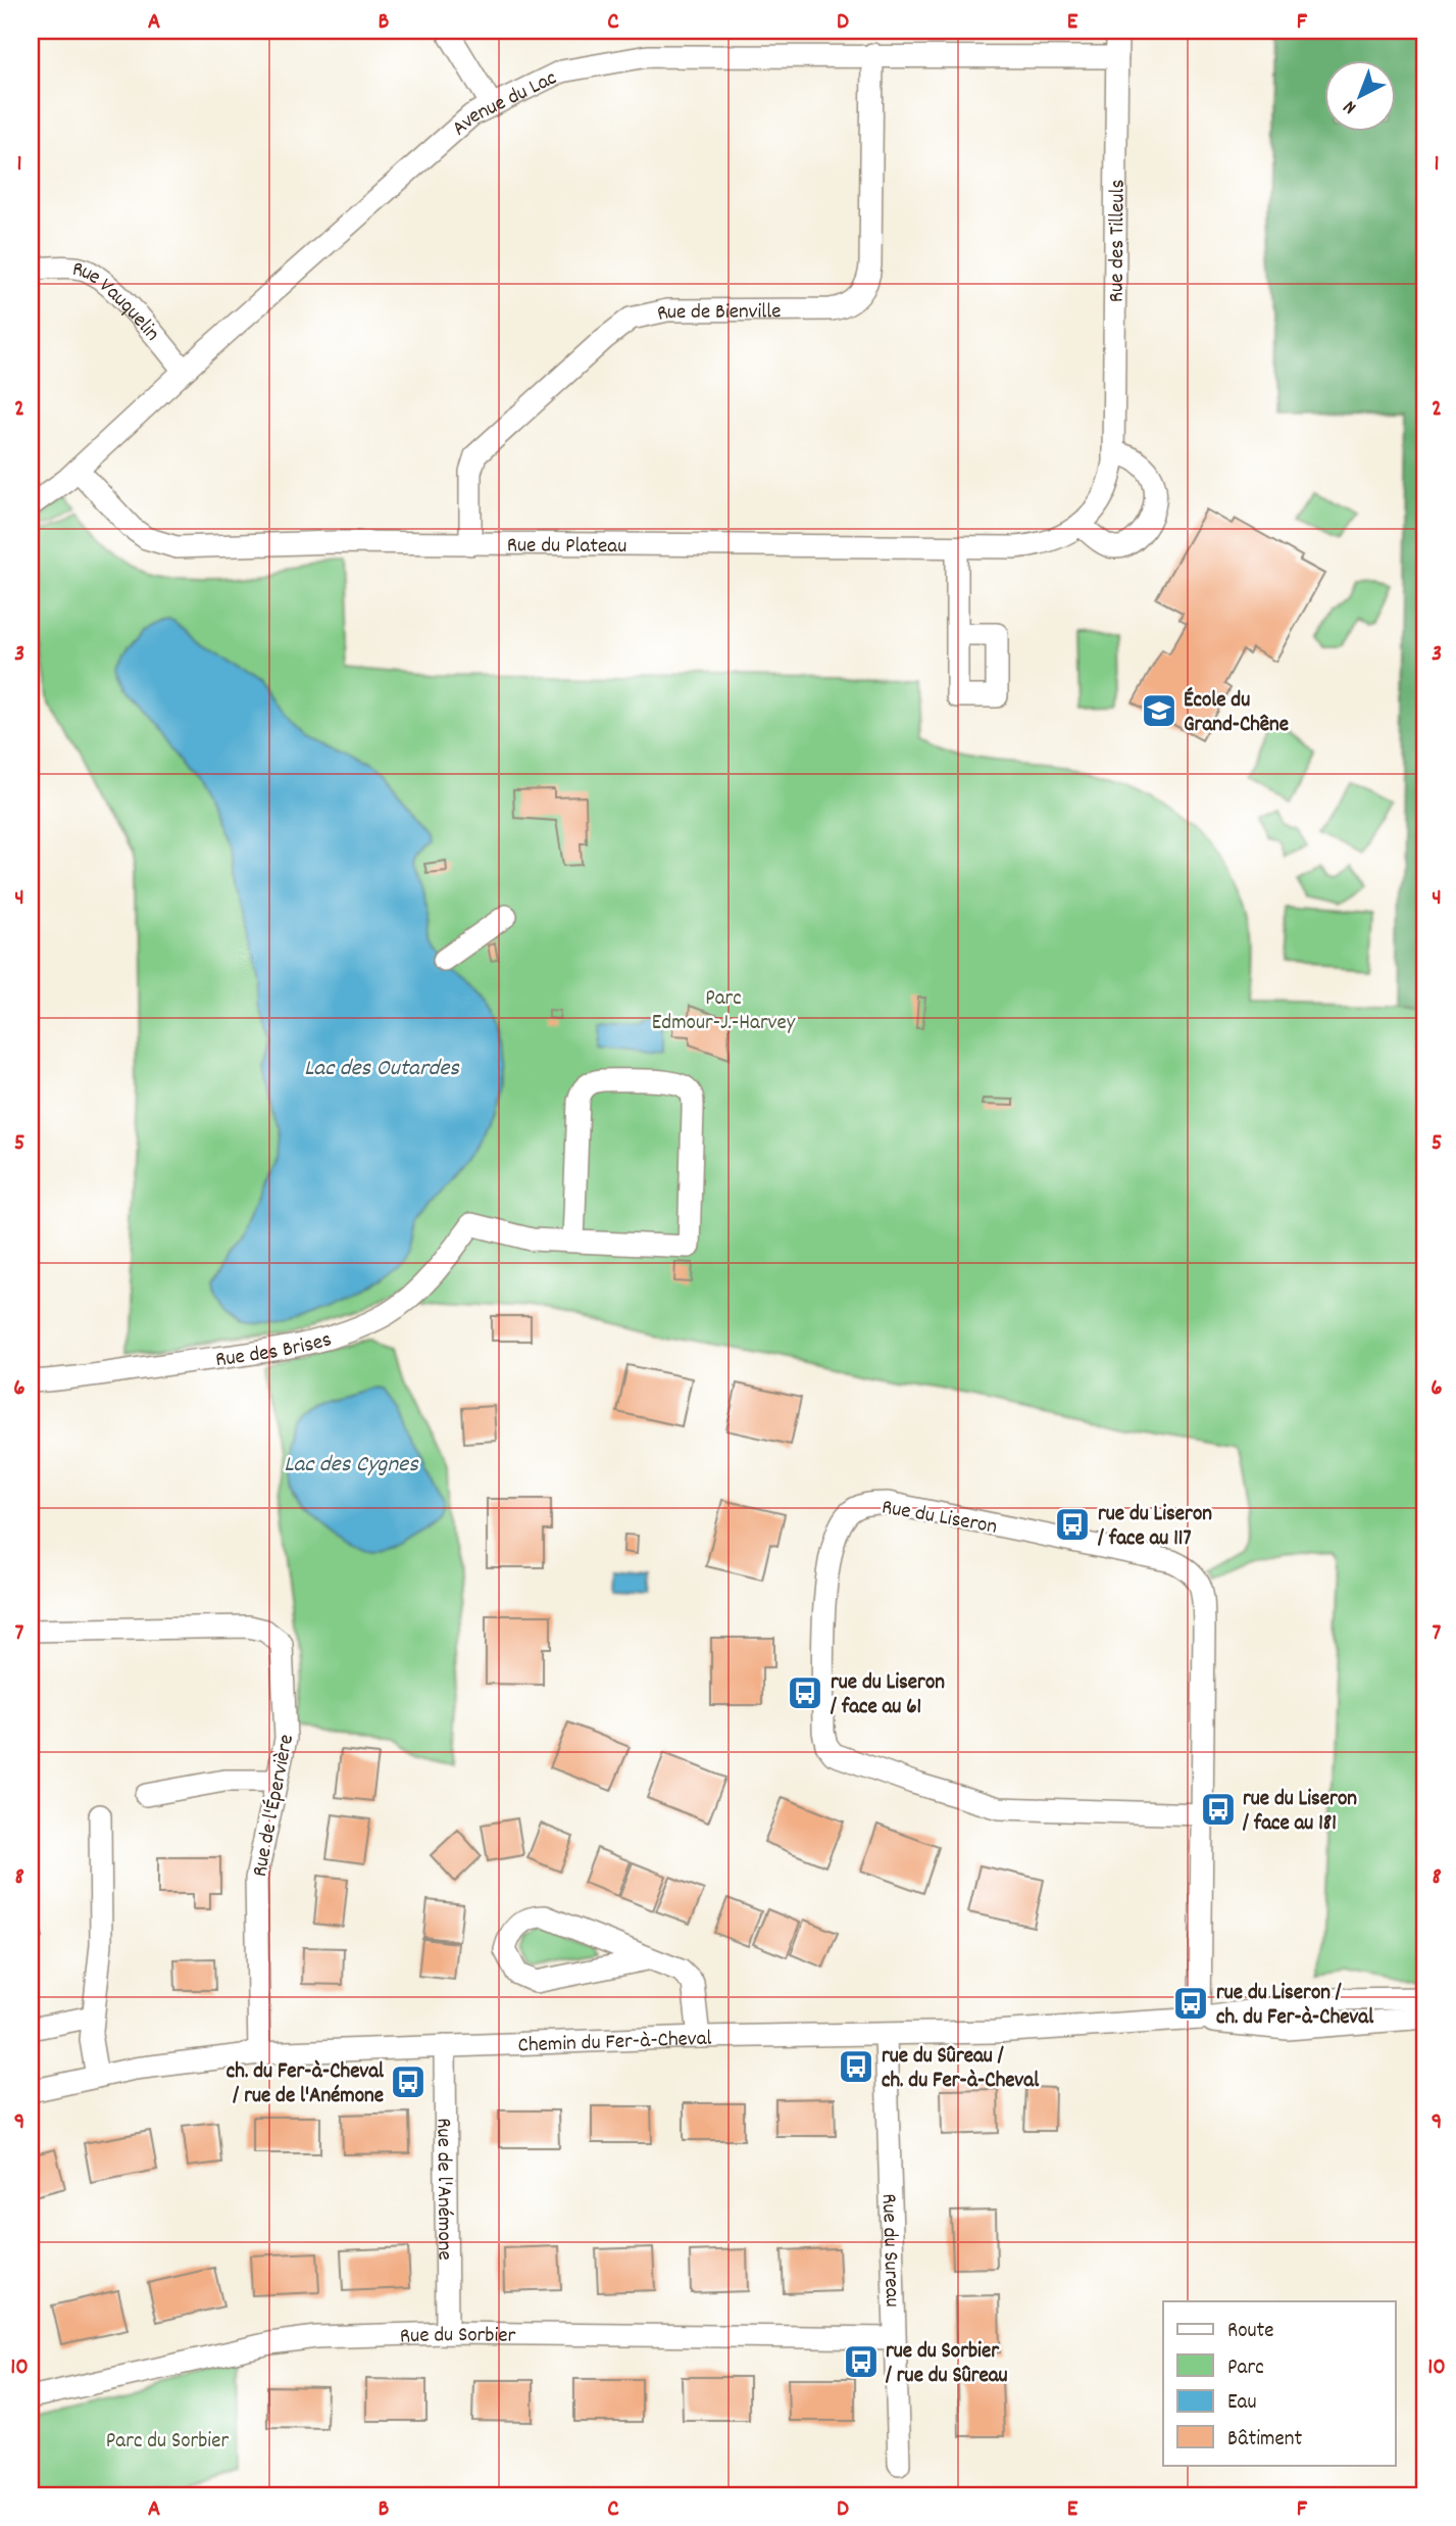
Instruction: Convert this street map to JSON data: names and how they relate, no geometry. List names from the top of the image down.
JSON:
{
  "streets": {
    "street": [
      "Avenue du Lac",
      "Rue des Tilleuls",
      "Rue Vauquelin",
      "Rue de Bienville",
      "Rue du Plateau",
      "Rue des Brises",
      "Rue du Liseron",
      "Rue de l'Épervière",
      "Chemin du Fer-à-Cheval",
      "Rue de l'Anémone",
      "Rue du Sureau",
      "Rue du Sorbier"
    ]
  },
  "crossings": [
    ["Avenue du Lac", "Rue des Tilleuls"],
    ["Avenue du Lac", "Rue Vauquelin"],
    ["Avenue du Lac", "Rue de Bienville"],
    ["Avenue du Lac", "Rue du Plateau"],
    ["Rue des Tilleuls", "Rue du Plateau"],
    ["Rue de Bienville", "Rue du Plateau"],
    ["Rue du Liseron", "Chemin du Fer-à-Cheval"],
    ["Rue de l'Épervière", "Chemin du Fer-à-Cheval"],
    ["Chemin du Fer-à-Cheval", "Rue de l'Anémone"],
    ["Chemin du Fer-à-Cheval", "Rue du Sureau"],
    ["Rue de l'Anémone", "Rue du Sorbier"],
    ["Rue du Sureau", "Rue du Sorbier"]
  ],
  "water": ["Lac des Outardes", "Lac des Cygnes"],
  "parks": ["Parc Edmour-J.-Harvey", "Parc du Sorbier"],
  "places": {
    "school or university": ["École du Grand-Chêne"],
    "bus stop": [
      "rue du Liseron / face au 117",
      "rue du Liseron / face au 61",
      "rue du Liseron / face au 181",
      "rue du Liseron / ch. du Fer-à-Cheval",
      "rue du Sûreau / ch. du Fer-à-Cheval",
      "ch. du Fer-à-Cheval / rue de l'Anémone",
      "rue du Sorbier / rue du Sûreau"
    ]
  },
  "legend": [
    "Route",
    "Parc",
    "Eau",
    "Bâtiment"
  ],
  "north": "bottom left",
  "grid": {
    "columns": [
      "A",
      "B",
      "C",
      "D",
      "E",
      "F"
    ],
    "rows": [
      "1",
      "2",
      "3",
      "4",
      "5",
      "6",
      "7",
      "8",
      "9",
      "10"
    ]
  }
}
